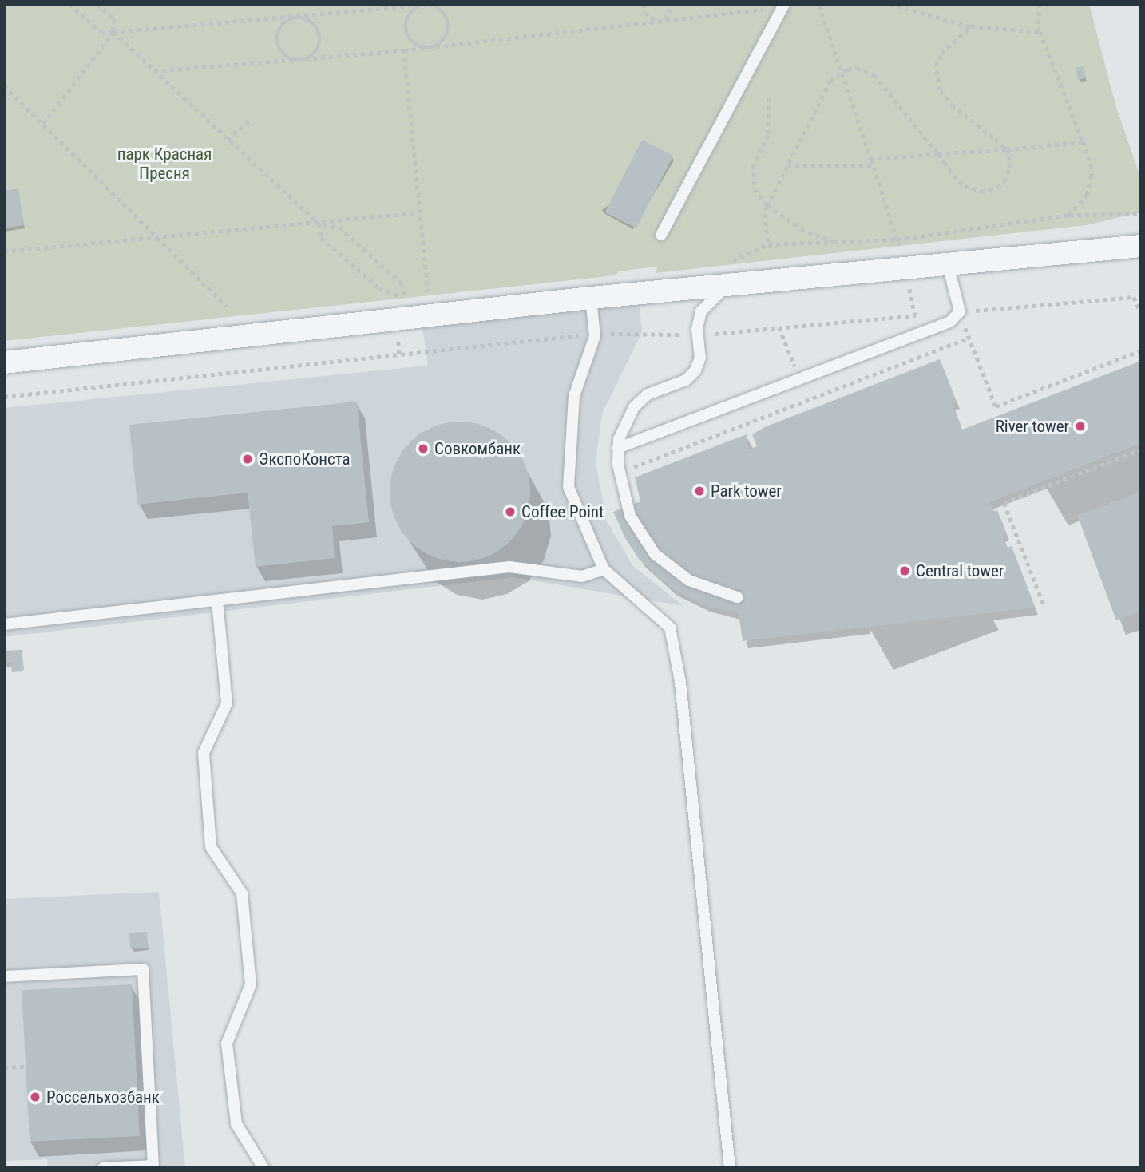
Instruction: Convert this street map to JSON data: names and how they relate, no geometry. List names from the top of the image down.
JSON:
{
  "parks": ["парк Красная Пресня"],
  "places": [
    "River tower",
    "Совкомбанк",
    "ЭкспоКонста",
    "Park tower",
    "Coffee Point",
    "Central tower",
    "Россельхозбанк"
  ]
}
